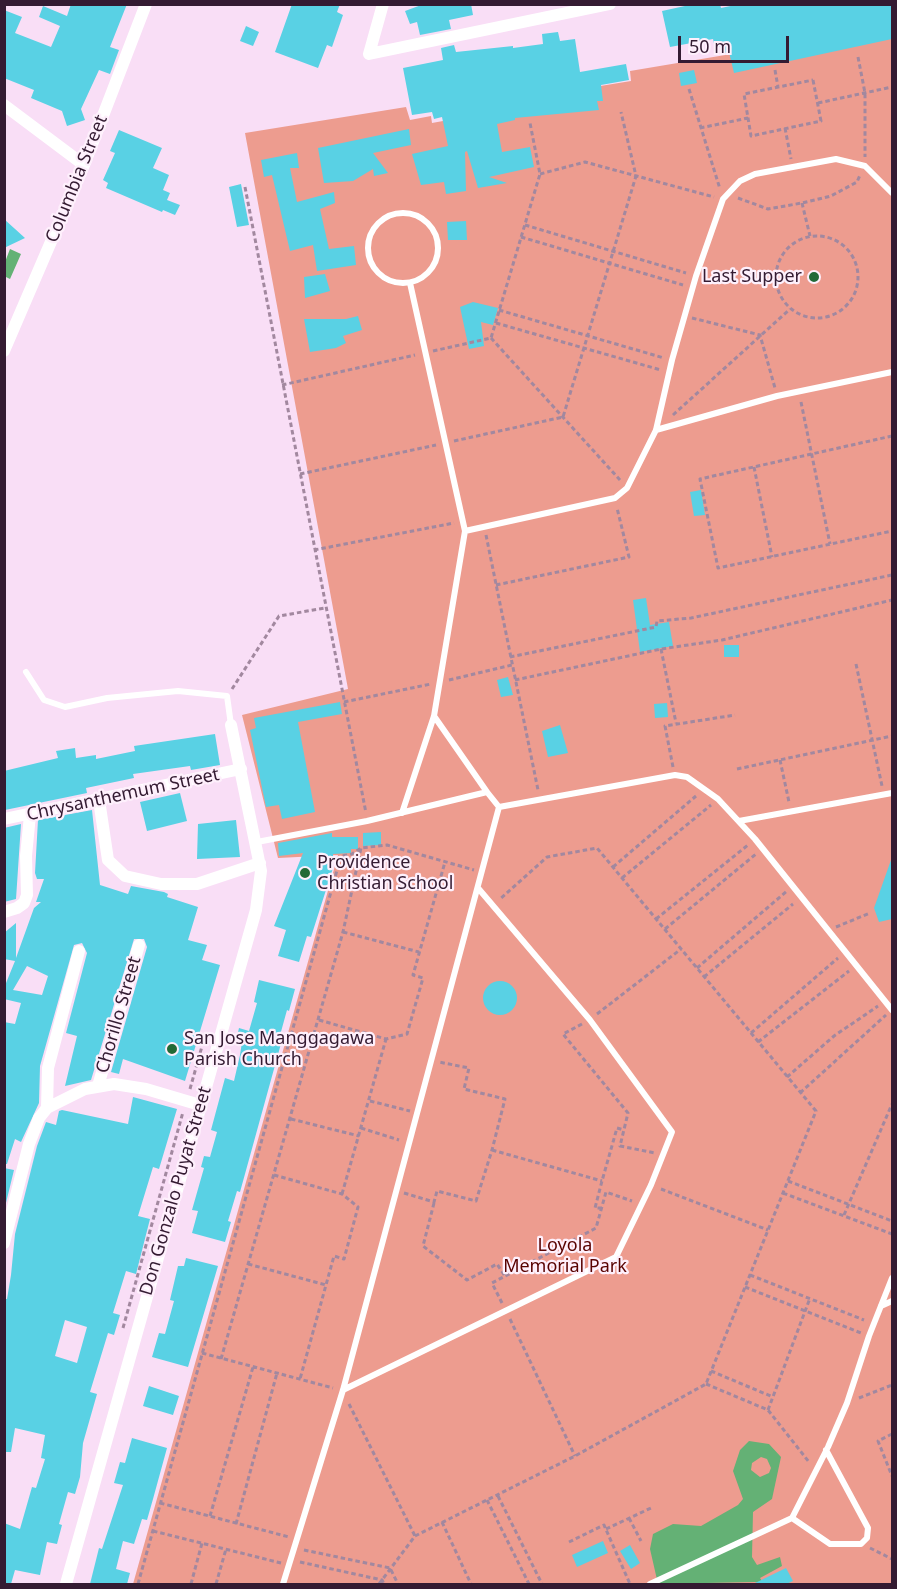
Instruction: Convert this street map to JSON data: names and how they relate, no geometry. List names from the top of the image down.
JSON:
{
  "streets": {
    "street": [
      "Columbia Street",
      "Chrysanthemum Street",
      "Chorillo Street",
      "Don Gonzalo Puyat Street"
    ]
  },
  "crossings": [
    ["Chrysanthemum Street", "Don Gonzalo Puyat Street"]
  ],
  "parks": ["Loyola Memorial Park"],
  "places": ["Last Supper", "Providence Christian School", "San Jose Manggagawa Parish Church"],
  "scale_bar": "50 m"
}
